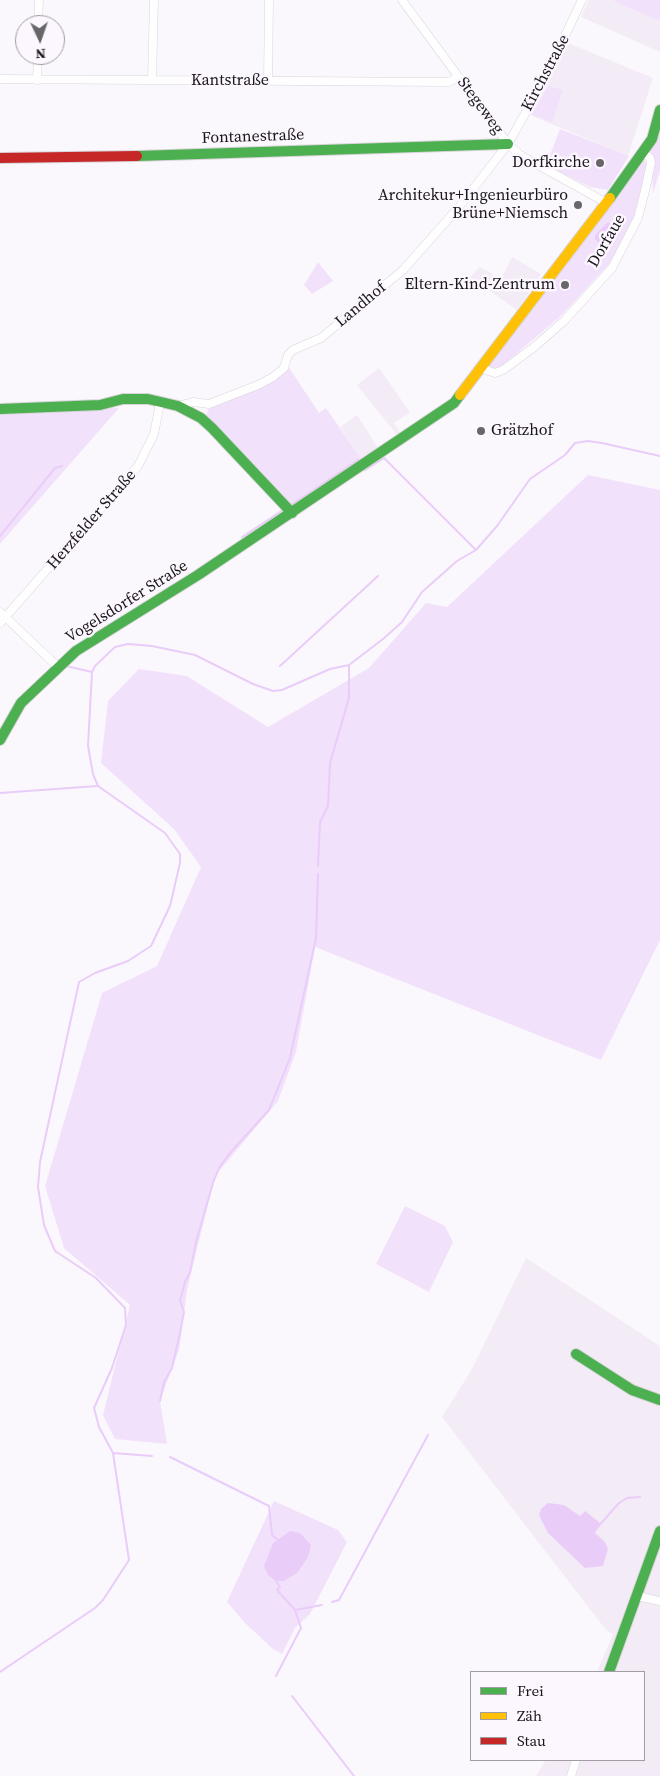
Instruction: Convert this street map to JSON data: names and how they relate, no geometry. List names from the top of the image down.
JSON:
{
  "streets": {
    "street": [
      "Kirchstraße",
      "Kantstraße",
      "Stegeweg",
      "Fontanestraße",
      "Dorfaue",
      "Landhof",
      "Herzfelder Straße",
      "Vogelsdorfer Straße"
    ]
  },
  "crossings": [
    ["Kirchstraße", "Stegeweg"],
    ["Kirchstraße", "Fontanestraße"],
    ["Kirchstraße", "Landhof"],
    ["Kantstraße", "Stegeweg"],
    ["Stegeweg", "Fontanestraße"],
    ["Stegeweg", "Dorfaue"],
    ["Stegeweg", "Landhof"],
    ["Fontanestraße", "Landhof"],
    ["Dorfaue", "Vogelsdorfer Straße"]
  ],
  "places": [
    "Dorfkirche",
    "Architekur+Ingenieurbüro Brüne+Niemsch",
    "Eltern-Kind-Zentrum",
    "Grätzhof"
  ],
  "legend": ["Frei", "Zäh", "Stau"],
  "north": "bottom"
}
